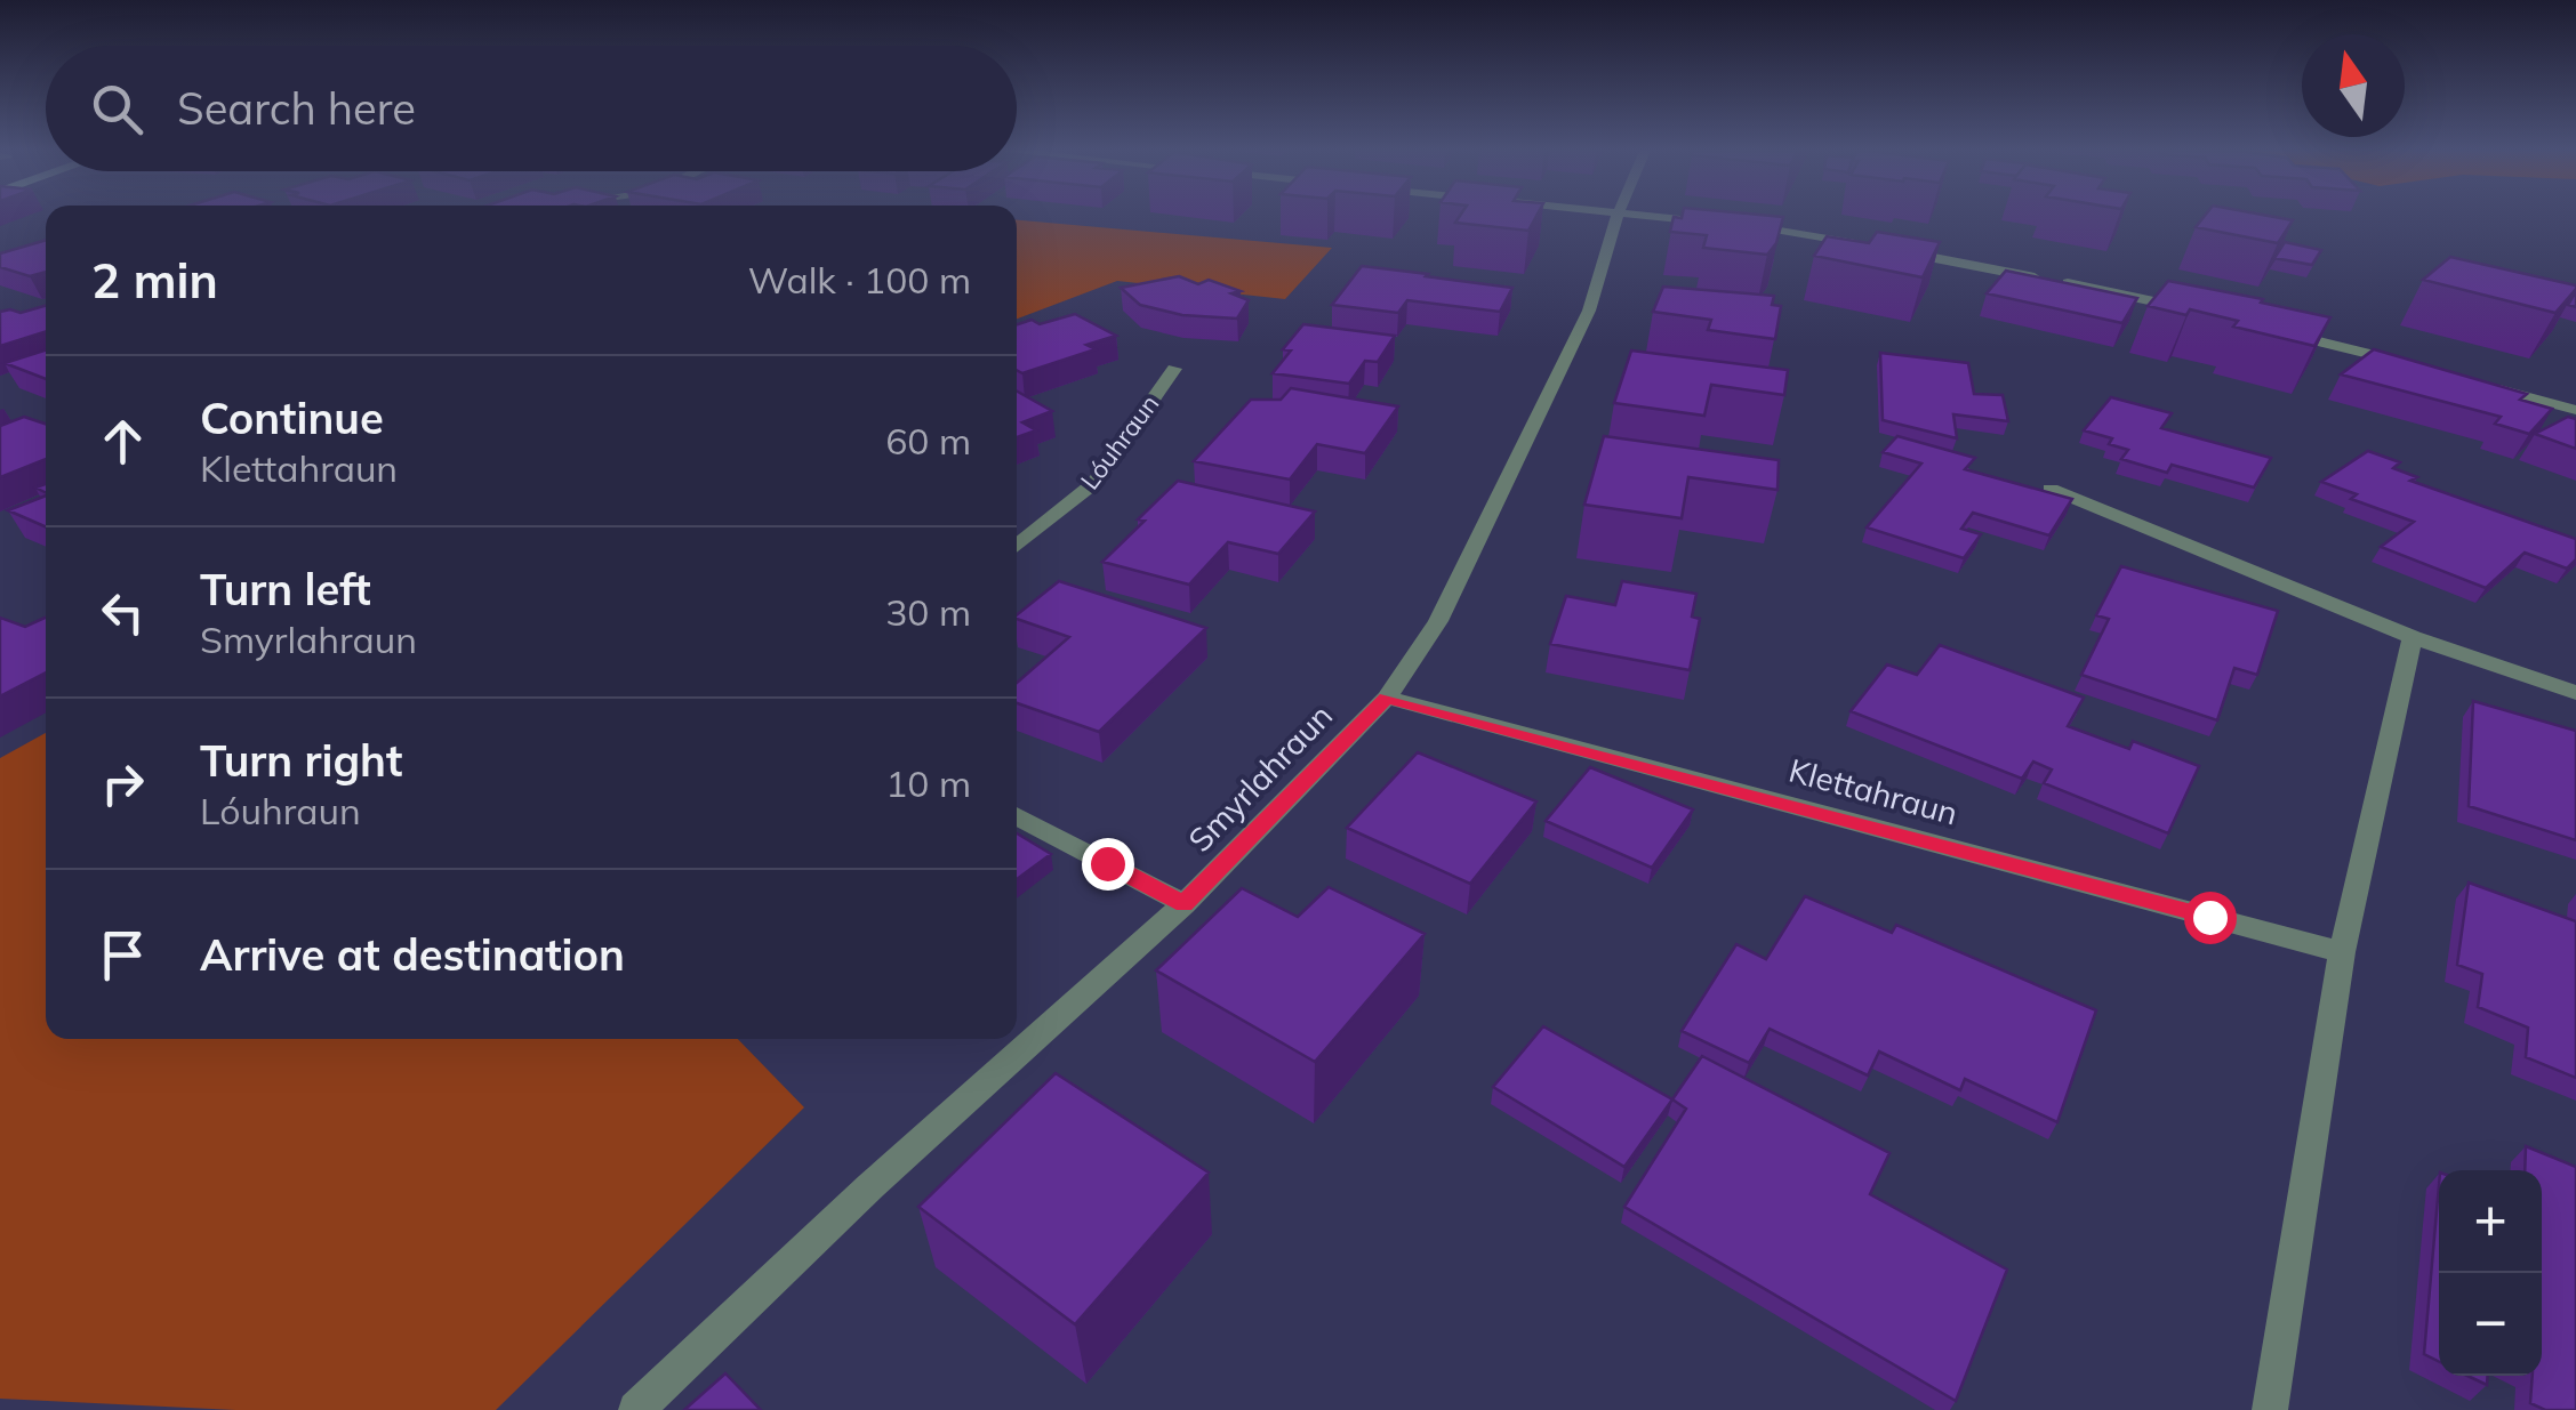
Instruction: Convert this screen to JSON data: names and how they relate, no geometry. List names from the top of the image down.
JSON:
{
  "streets": {
    "street": ["Lóuhraun", "Smyrlahraun", "Klettahraun"]
  },
  "crossings": [
    ["Smyrlahraun", "Klettahraun"]
  ],
  "north": "top",
  "page": {
    "search": "Search here",
    "heading": ["2 min", "Walk · 100 m"],
    "list": [
      ["Continue", "Klettahraun", "60 m"],
      ["Turn left", "Smyrlahraun", "30 m"],
      ["Turn right", "Lóuhraun", "10 m"],
      "Arrive at destination"
    ],
    "map_buttons": ["+", "−"]
  }
}
